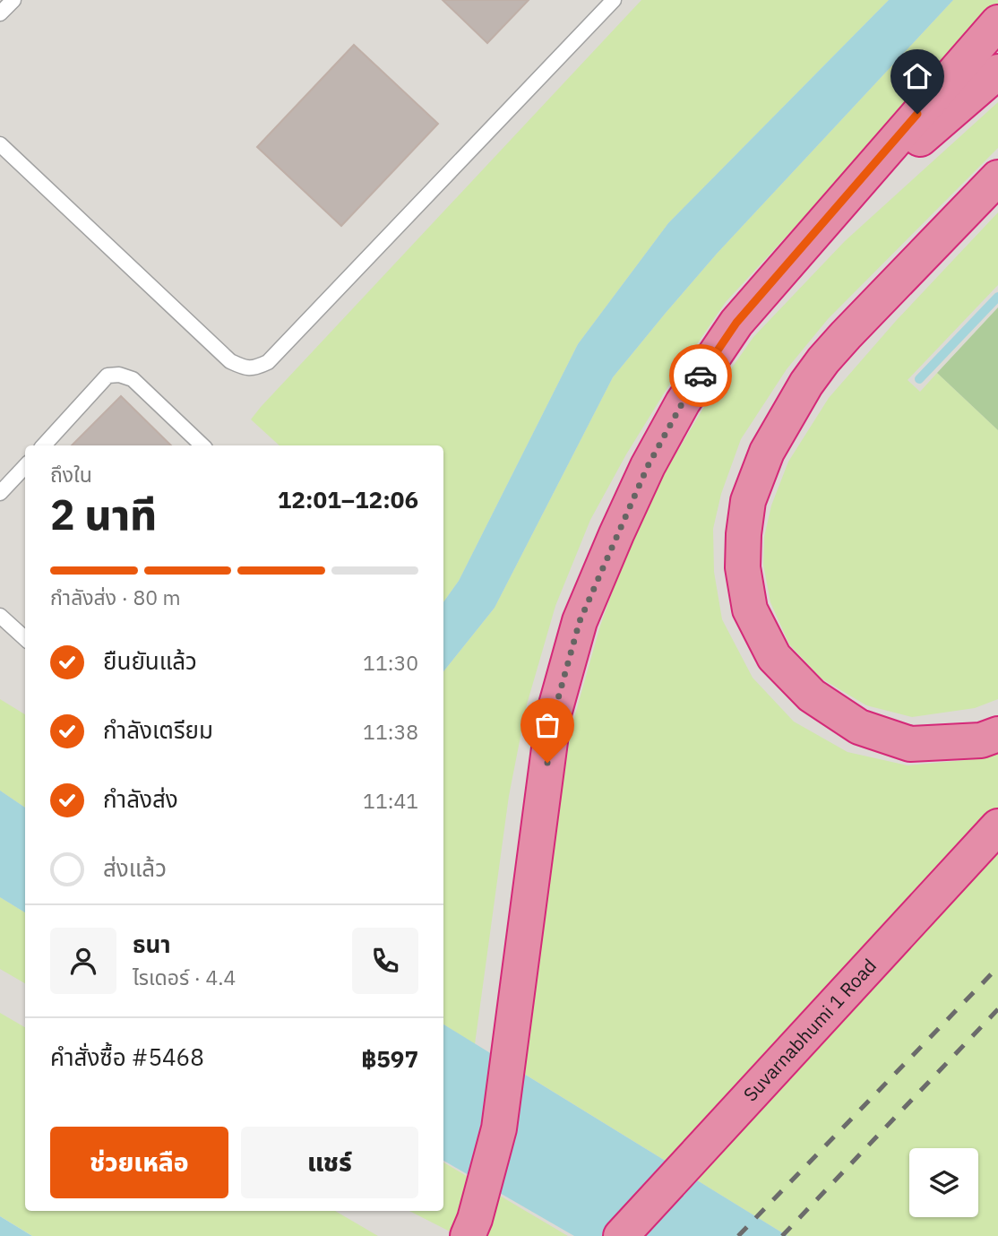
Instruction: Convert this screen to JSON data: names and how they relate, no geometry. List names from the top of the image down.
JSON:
{
  "streets": {
    "highway": ["Suvarnabhumi 1 Road"]
  },
  "page": {
    "heading": ["2 นาที", "ถึงใน", "12:01–12:06"],
    "panel": [
      "ธนา",
      "ไรเดอร์ · 4.4",
      "คำสั่งซื้อ #5468",
      "฿597"
    ],
    "bar": "กำลังส่ง · 80 m",
    "list": [
      ["ยืนยันแล้ว", "11:30"],
      ["กำลังเตรียม", "11:38"],
      ["กำลังส่ง", "11:41"],
      "ส่งแล้ว"
    ],
    "buttons": ["ช่วยเหลือ", "แชร์"]
  }
}
